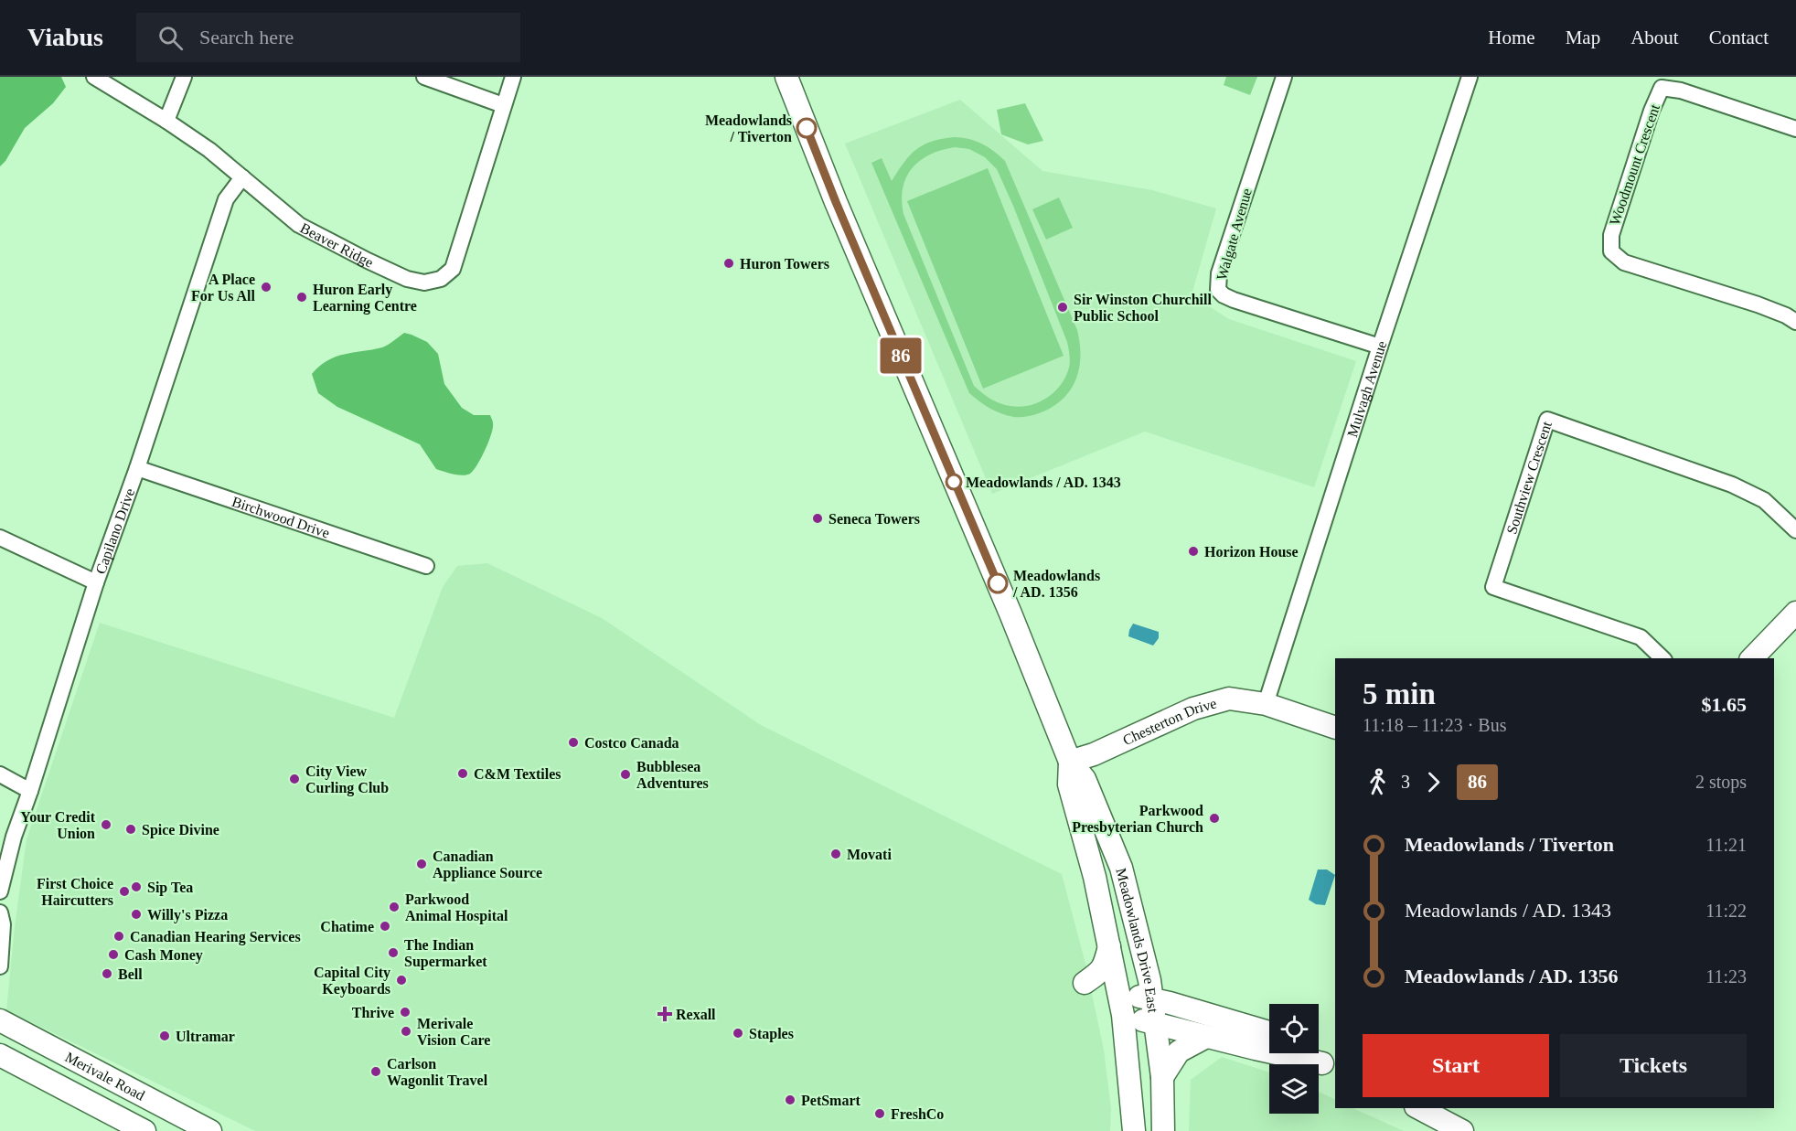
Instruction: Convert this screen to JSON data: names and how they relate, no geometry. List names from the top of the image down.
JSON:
{
  "streets": {
    "main road": ["Chesterton Drive", "Meadowlands Drive East", "Merivale Road"],
    "street": [
      "Woodmount Crescent",
      "Walgate Avenue",
      "Beaver Ridge",
      "Mulvagh Avenue",
      "Southview Crescent",
      "Birchwood Drive",
      "Capilano Drive"
    ]
  },
  "crossings": [
    ["Walgate Avenue", "Mulvagh Avenue"],
    ["Beaver Ridge", "Capilano Drive"],
    ["Mulvagh Avenue", "Chesterton Drive"],
    ["Birchwood Drive", "Capilano Drive"],
    ["Chesterton Drive", "Meadowlands Drive East"]
  ],
  "places": {
    "other": [
      "Meadowlands / Tiverton",
      "Huron Towers",
      "A Place For Us All",
      "Huron Early Learning Centre",
      "Sir Winston Churchill Public School",
      "Meadowlands / AD. 1343",
      "Seneca Towers",
      "Horizon House",
      "Meadowlands / AD. 1356",
      "Costco Canada",
      "C&M Textiles",
      "Bubblesea Adventures",
      "City View Curling Club",
      "Parkwood Presbyterian Church",
      "Your Credit Union",
      "Spice Divine",
      "Movati",
      "Canadian Appliance Source",
      "Sip Tea",
      "First Choice Haircutters",
      "Parkwood Animal Hospital",
      "Willy's Pizza",
      "Chatime",
      "Canadian Hearing Services",
      "The Indian Supermarket",
      "Cash Money",
      "Bell",
      "Capital City Keyboards",
      "Thrive",
      "Merivale Vision Care",
      "Staples",
      "Ultramar",
      "Carlson Wagonlit Travel",
      "PetSmart",
      "FreshCo"
    ],
    "health": ["Rexall"]
  },
  "lines": ["bus line 86"],
  "page": {
    "header": "Viabus",
    "search": "Search here",
    "nav": [
      "Home",
      "Map",
      "About",
      "Contact"
    ],
    "on_map": "86",
    "heading": ["5 min", "11:18 – 11:23 · Bus", "$1.65"],
    "legs": ["3", "86", "2 stops"],
    "list": [
      {
        "name": "Meadowlands / Tiverton",
        "value": "11:21"
      },
      {
        "name": "Meadowlands / AD. 1343",
        "value": "11:22"
      },
      {
        "name": "Meadowlands / AD. 1356",
        "value": "11:23"
      }
    ],
    "buttons": ["Start", "Tickets"]
  }
}
